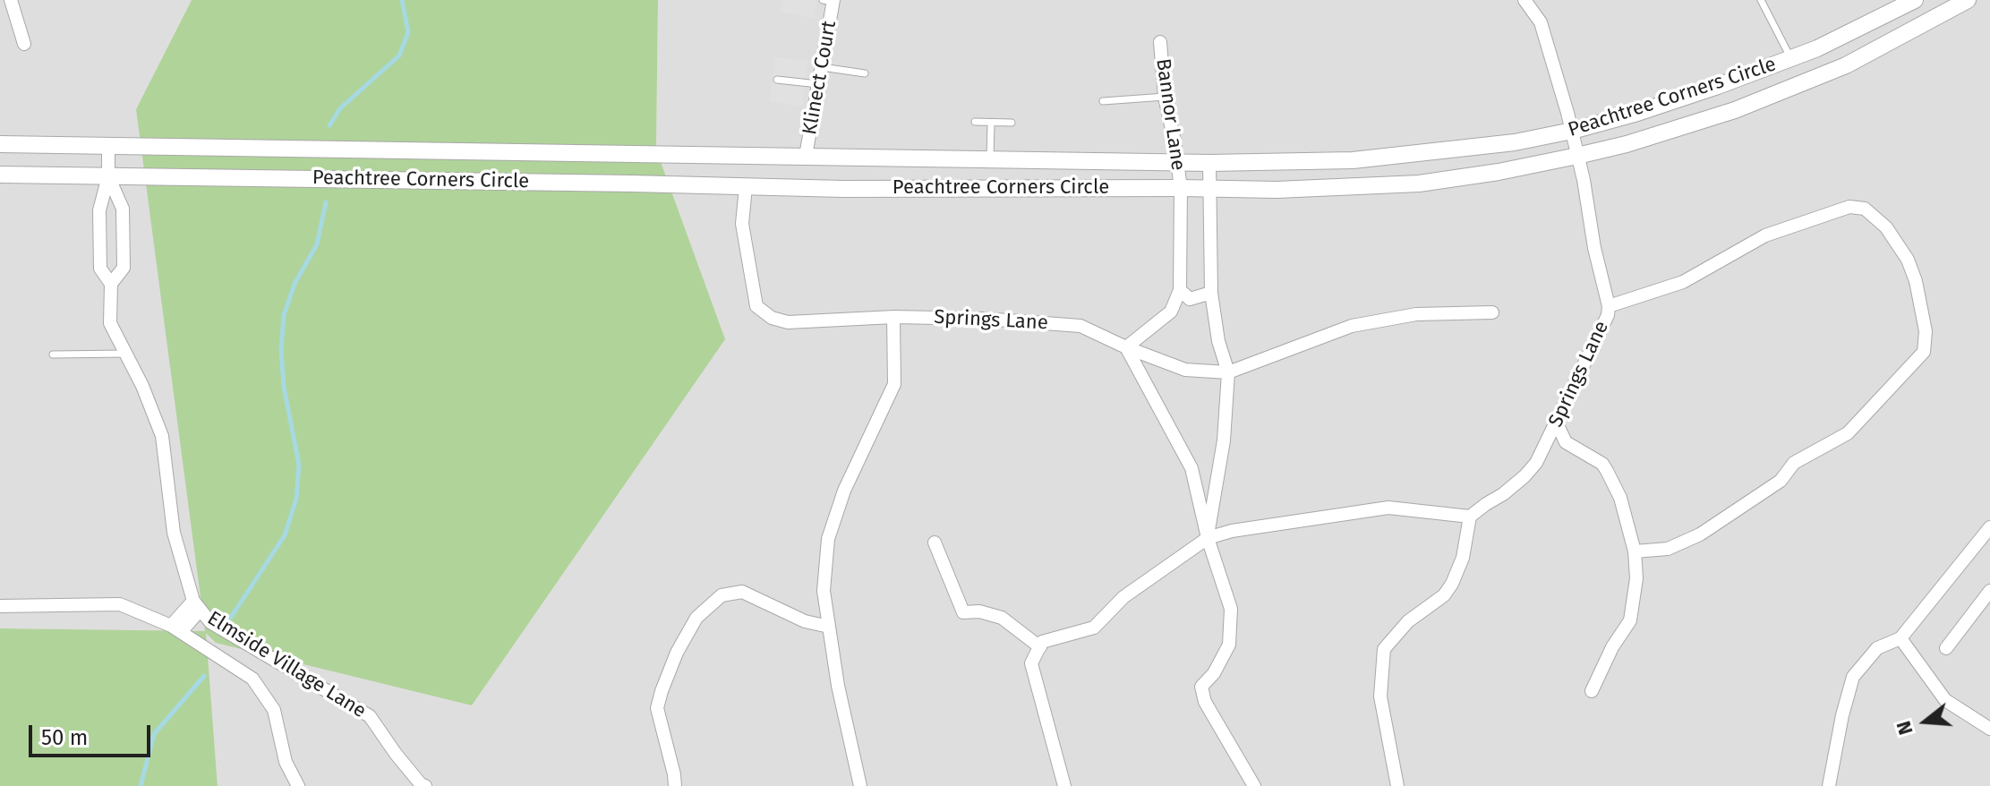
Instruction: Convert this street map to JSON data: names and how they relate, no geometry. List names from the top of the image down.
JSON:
{
  "streets": {
    "street": [
      "Klinect Court",
      "Peachtree Corners Circle",
      "Bannor Lane",
      "Springs Lane",
      "Elmside Village Lane"
    ]
  },
  "crossings": [
    ["Klinect Court", "Peachtree Corners Circle"],
    ["Peachtree Corners Circle", "Bannor Lane"],
    ["Peachtree Corners Circle", "Springs Lane"],
    ["Peachtree Corners Circle", "Elmside Village Lane"]
  ],
  "scale_bar": "50 m",
  "north": "left"
}
